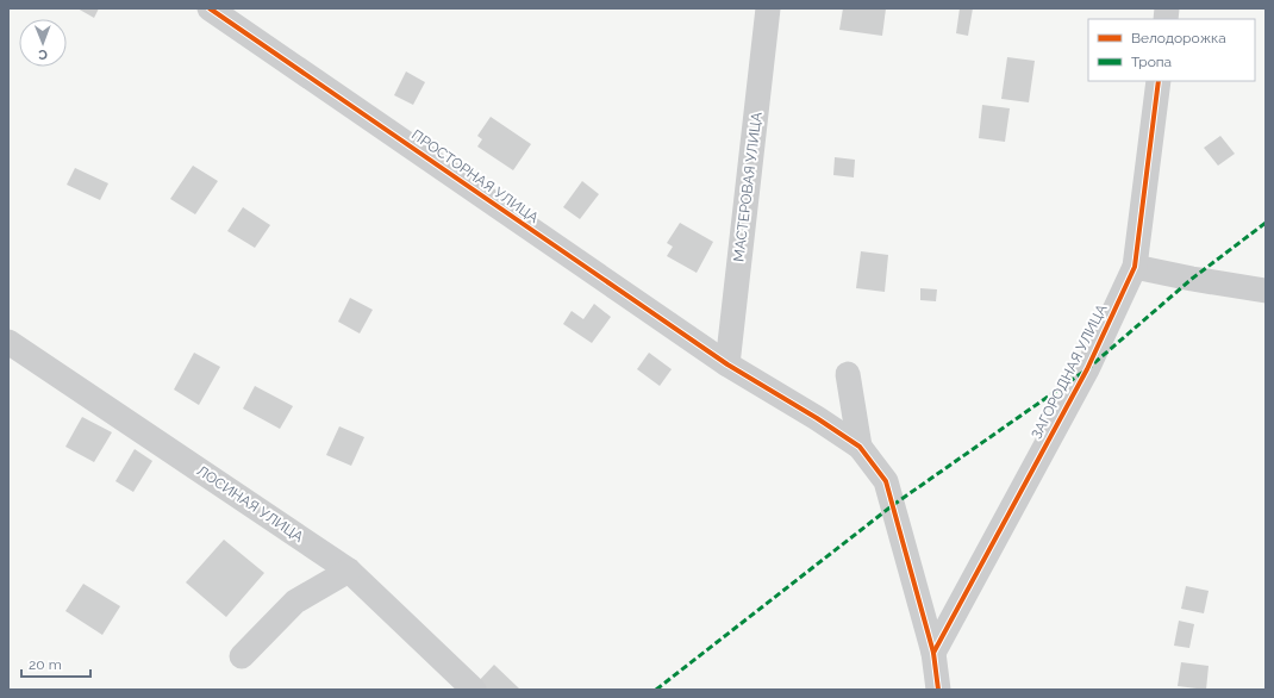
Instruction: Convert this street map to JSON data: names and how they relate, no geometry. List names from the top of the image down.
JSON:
{
  "streets": {
    "street": [
      "ПРОСТОРНАЯ УЛИЦА",
      "МАСТЕРОВАЯ УЛИЦА",
      "ЗАГОРОДНАЯ УЛИЦА",
      "ЛОСИНАЯ УЛИЦА"
    ]
  },
  "crossings": [
    ["ПРОСТОРНАЯ УЛИЦА", "МАСТЕРОВАЯ УЛИЦА"]
  ],
  "legend": ["Велодорожка", "Тропа"],
  "scale_bar": "20 m",
  "north": "bottom"
}
